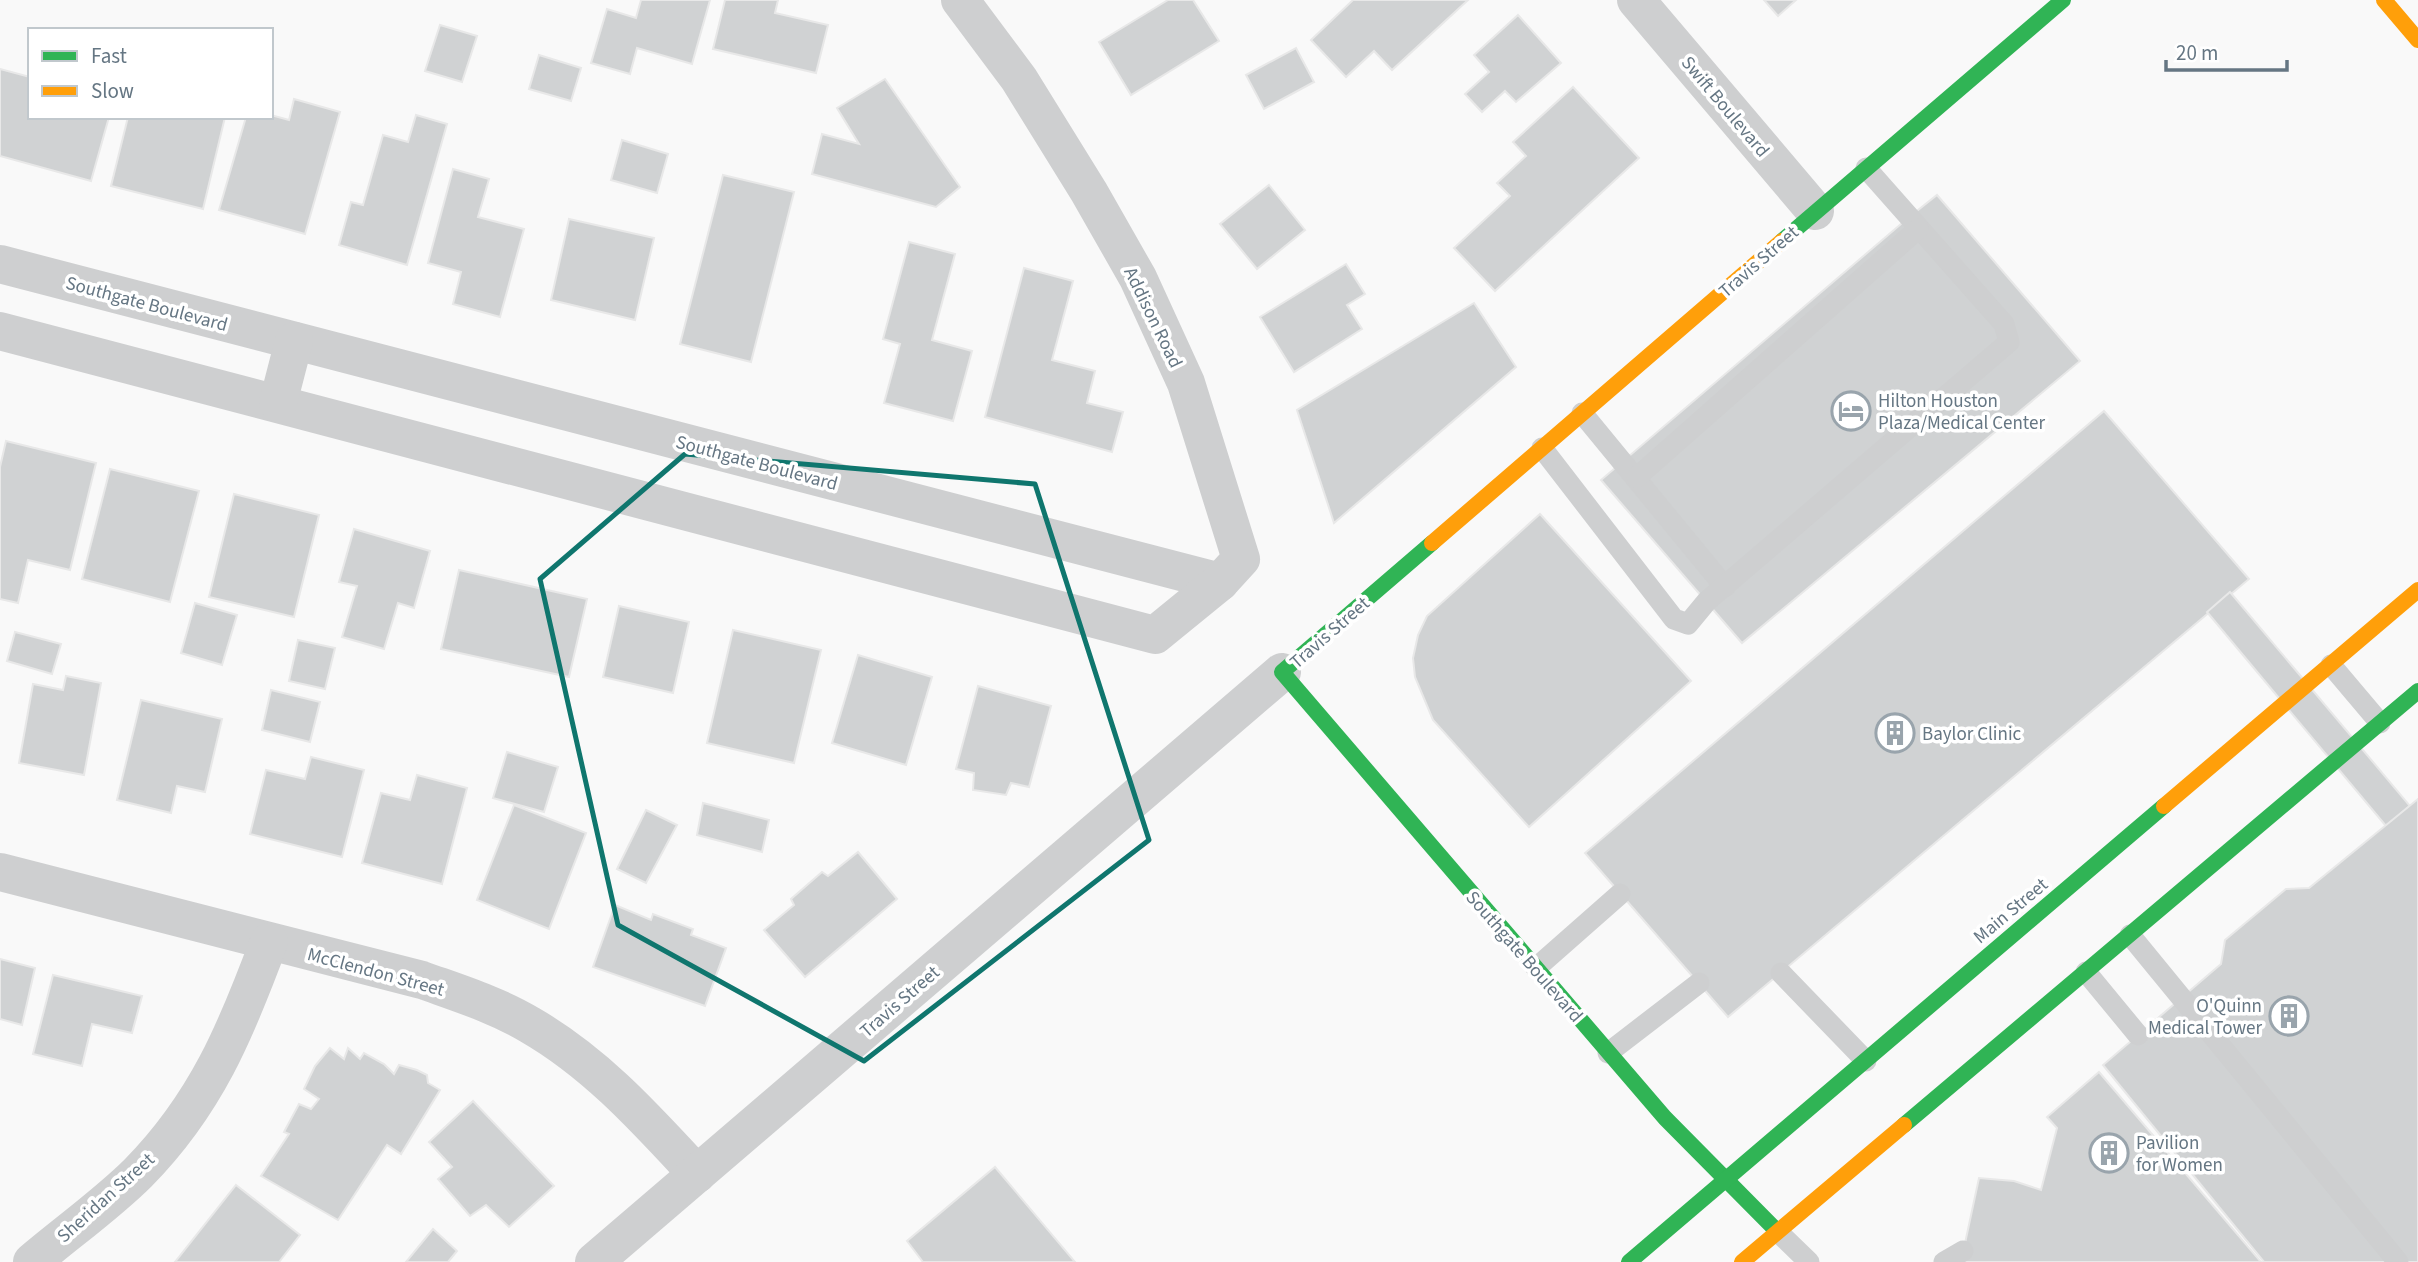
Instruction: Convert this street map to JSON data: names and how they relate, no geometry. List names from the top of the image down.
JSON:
{
  "streets": {
    "main road": ["Travis Street", "Southgate Boulevard", "Main Street"],
    "street": [
      "Swift Boulevard",
      "Addison Road",
      "McClendon Street",
      "Sheridan Street"
    ]
  },
  "crossings": [
    ["Swift Boulevard", "Travis Street"],
    ["Travis Street", "Southgate Boulevard"],
    ["Travis Street", "McClendon Street"],
    ["Southgate Boulevard", "Addison Road"],
    ["Southgate Boulevard", "Main Street"],
    ["McClendon Street", "Sheridan Street"]
  ],
  "places": {
    "hotel": ["Hilton Houston Plaza/Medical Center"],
    "building": ["Baylor Clinic", "O'Quinn Medical Tower", "Pavilion for Women"]
  },
  "legend": ["Fast", "Slow"],
  "scale_bar": "20 m"
}
